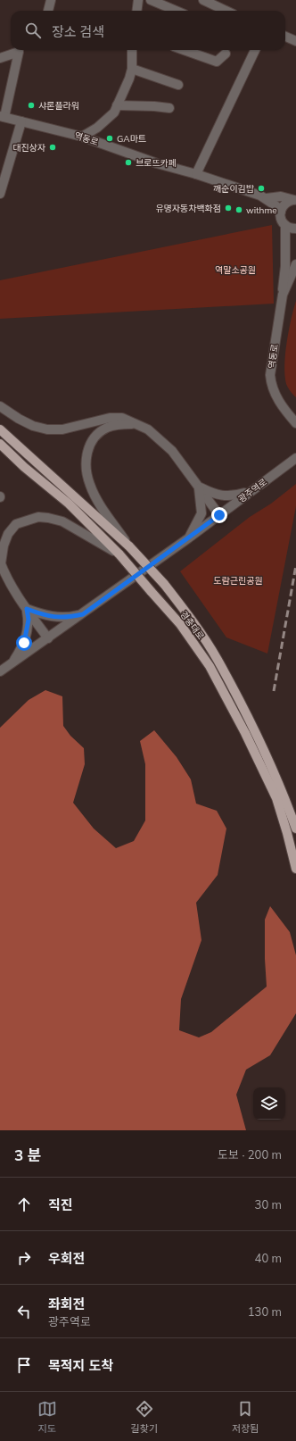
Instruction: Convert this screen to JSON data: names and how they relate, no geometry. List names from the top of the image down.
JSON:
{
  "streets": {
    "main road": ["경충대로"],
    "street": ["역동로", "광주역로"]
  },
  "parks": ["역말소공원", "도람근린공원"],
  "places": [
    "샤론플라워",
    "GA마트",
    "대진상자",
    "브로뜨카페",
    "깨순이김밥",
    "유명자동차백화점",
    "withme"
  ],
  "page": {
    "search": "장소 검색",
    "heading": ["3 분", "도보 · 200 m"],
    "list": [
      ["직진", "30 m"],
      ["우회전", "40 m"],
      ["좌회전", "광주역로", "130 m"],
      "목적지 도착"
    ],
    "nav": ["지도", "길찾기", "저장됨"]
  }
}
